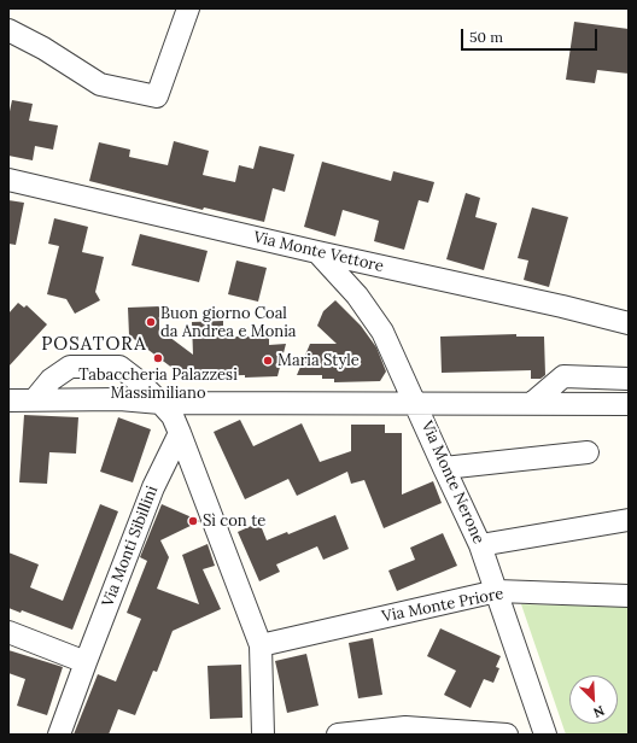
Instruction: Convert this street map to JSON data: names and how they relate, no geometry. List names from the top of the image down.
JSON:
{
  "streets": {
    "street": [
      "Via Monte Vettore",
      "Via Monte Nerone",
      "Via Monti Sibillini",
      "Via Monte Priore"
    ]
  },
  "crossings": [
    ["Via Monte Vettore", "Via Monte Nerone"],
    ["Via Monte Nerone", "Via Monte Priore"]
  ],
  "districts": ["POSATORA"],
  "places": [
    "Buon giorno Coal da Andrea e Monia",
    "Tabaccheria Palazzesi Massimiliano",
    "Maria Style",
    "Sì con te"
  ],
  "scale_bar": "50 m",
  "north": "bottom right"
}
